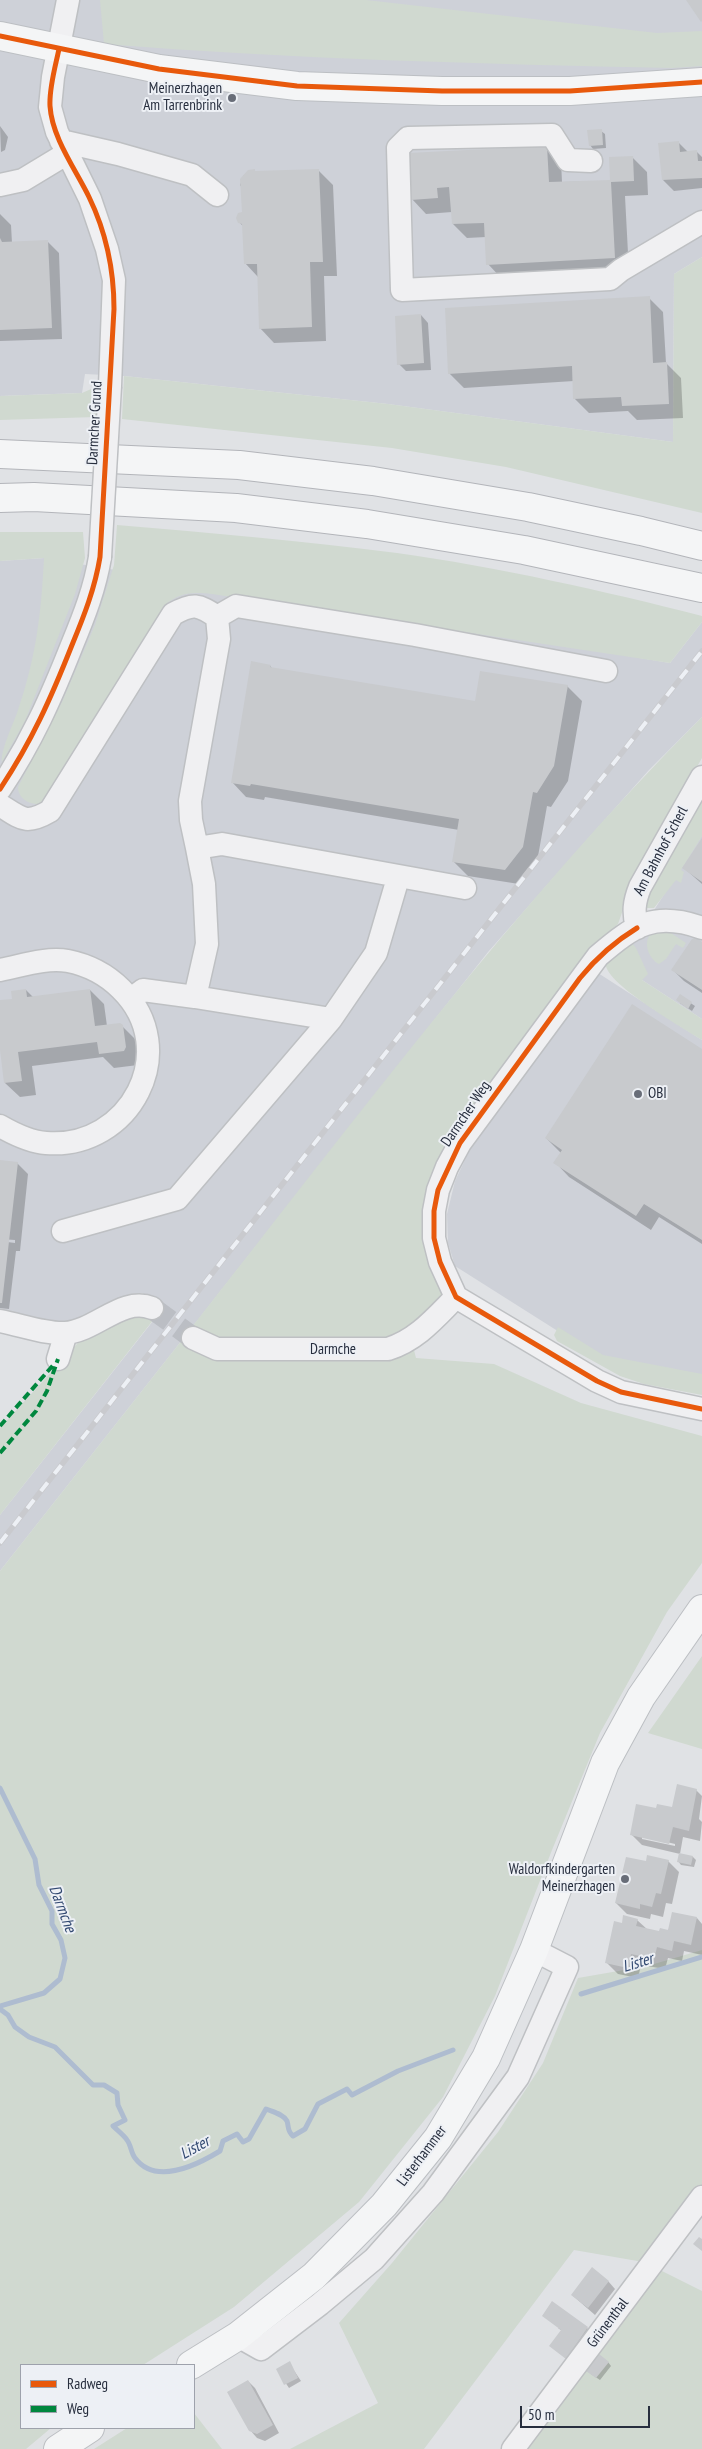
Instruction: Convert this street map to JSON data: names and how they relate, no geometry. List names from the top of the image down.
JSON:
{
  "streets": {
    "main road": ["Listerhammer"],
    "street": [
      "Darmcher Grund",
      "Am Bahnhof Scherl",
      "Darmcher Weg",
      "Darmche",
      "Grünenthal"
    ]
  },
  "crossings": [
    ["Am Bahnhof Scherl", "Darmcher Weg"],
    ["Darmcher Weg", "Darmche"]
  ],
  "water": ["Darmche", "Lister"],
  "places": ["Meinerzhagen Am Tarrenbrink", "OBI", "Waldorfkindergarten Meinerzhagen"],
  "legend": ["Radweg", "Weg"],
  "scale_bar": "50 m"
}
